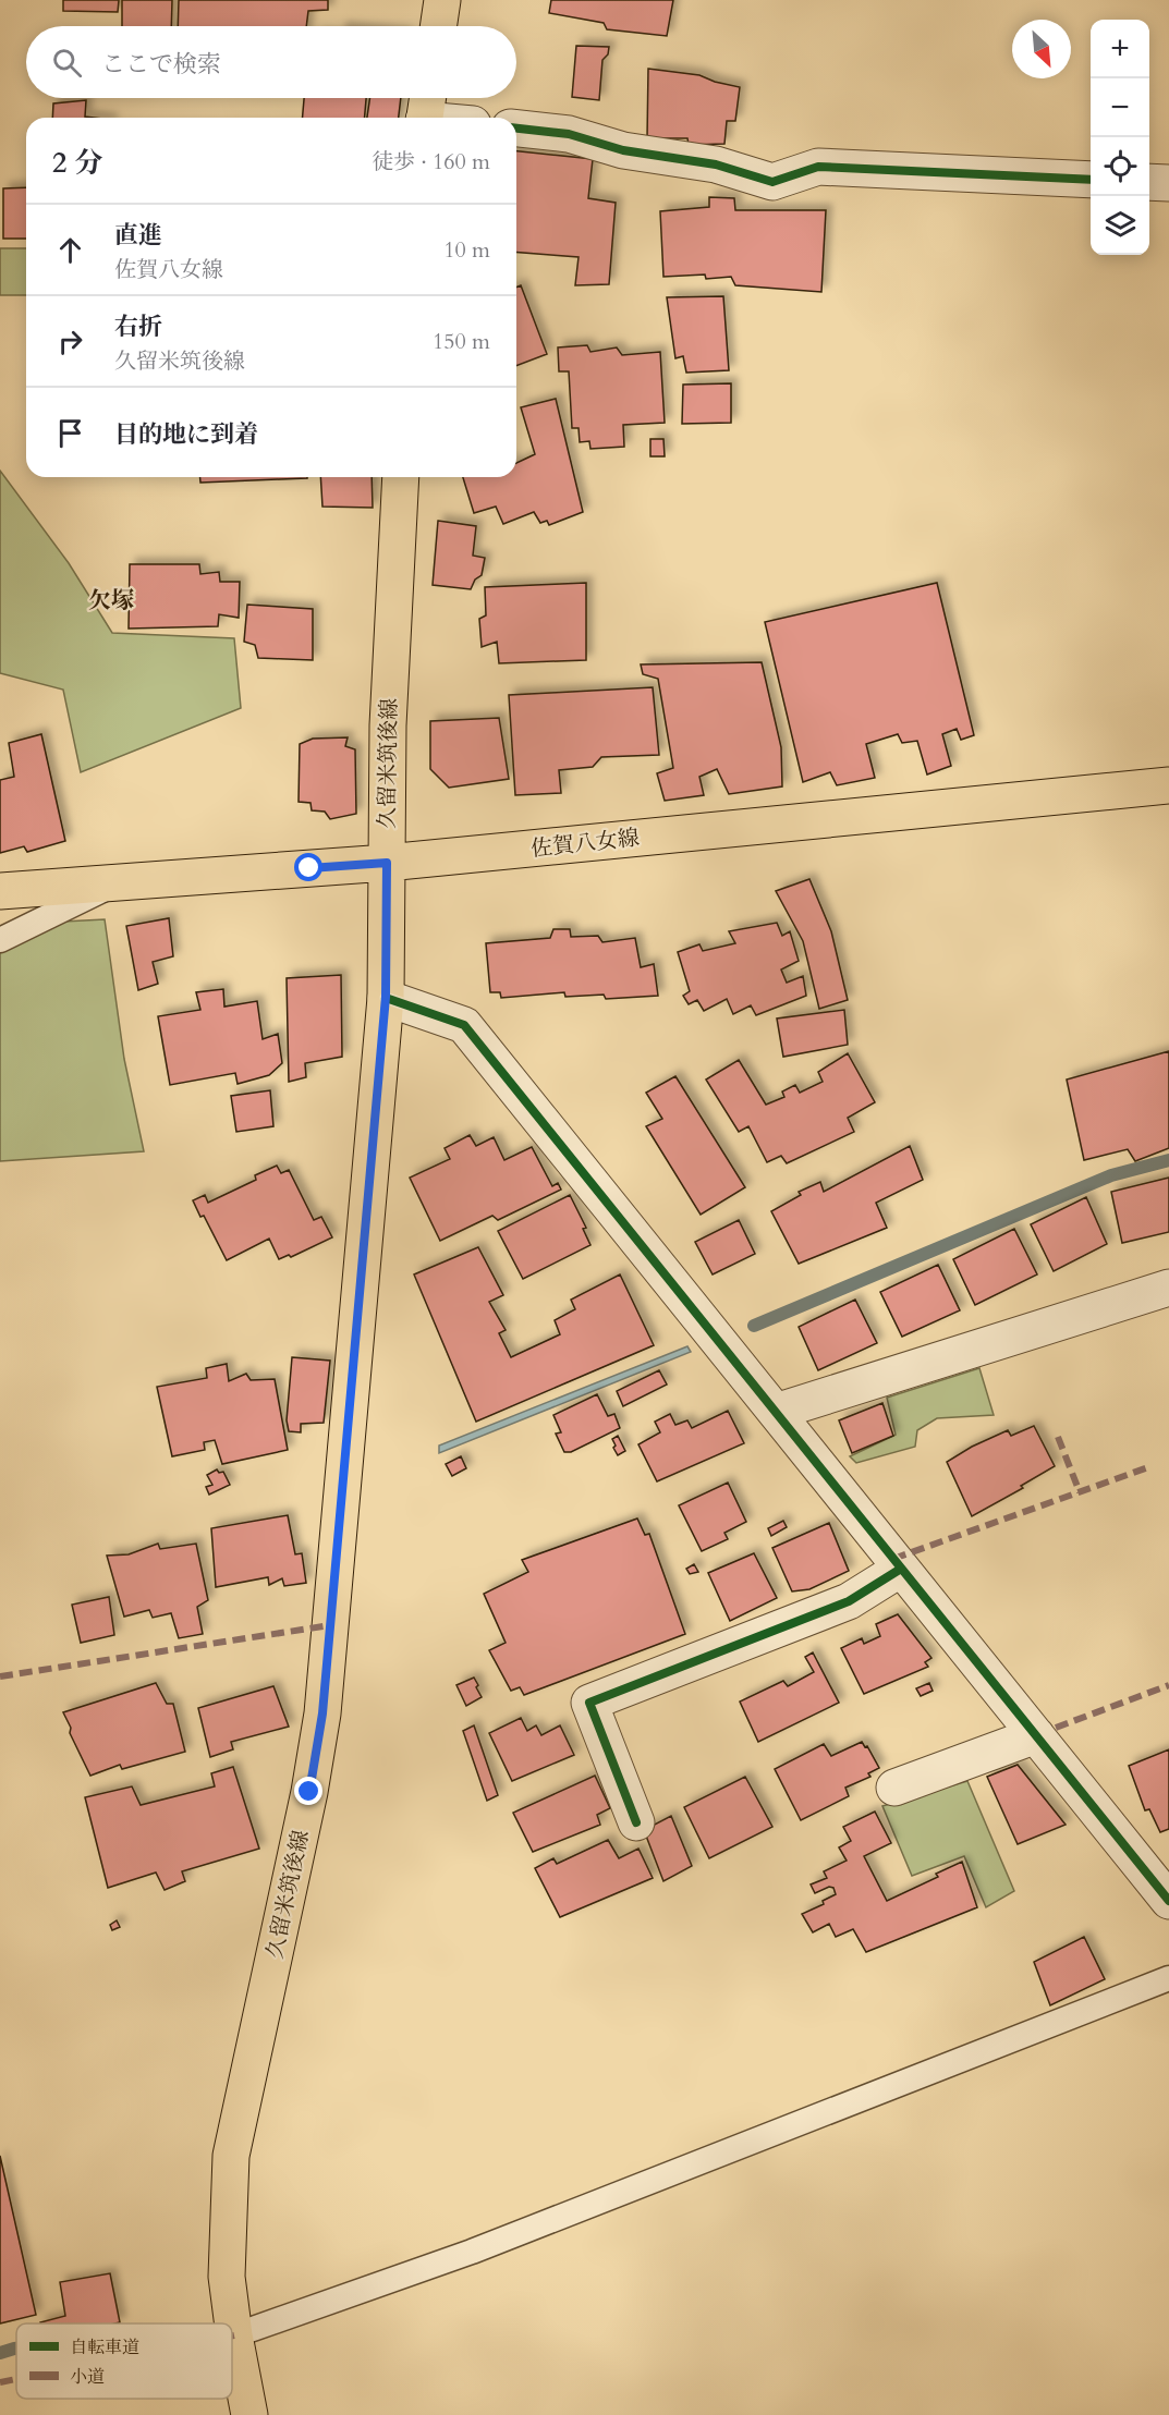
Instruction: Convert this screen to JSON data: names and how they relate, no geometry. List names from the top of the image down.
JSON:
{
  "streets": {
    "main road": ["久留米筑後線", "佐賀八女線"]
  },
  "crossings": [
    ["久留米筑後線", "佐賀八女線"]
  ],
  "districts": ["欠塚"],
  "legend": ["自転車道", "小道"],
  "north": "bottom right",
  "page": {
    "map_buttons": ["+", "−"],
    "search": "ここで検索",
    "heading": ["2 分", "徒歩 · 160 m"],
    "list": [
      ["直進", "佐賀八女線", "10 m"],
      ["右折", "久留米筑後線", "150 m"],
      "目的地に到着"
    ]
  }
}
